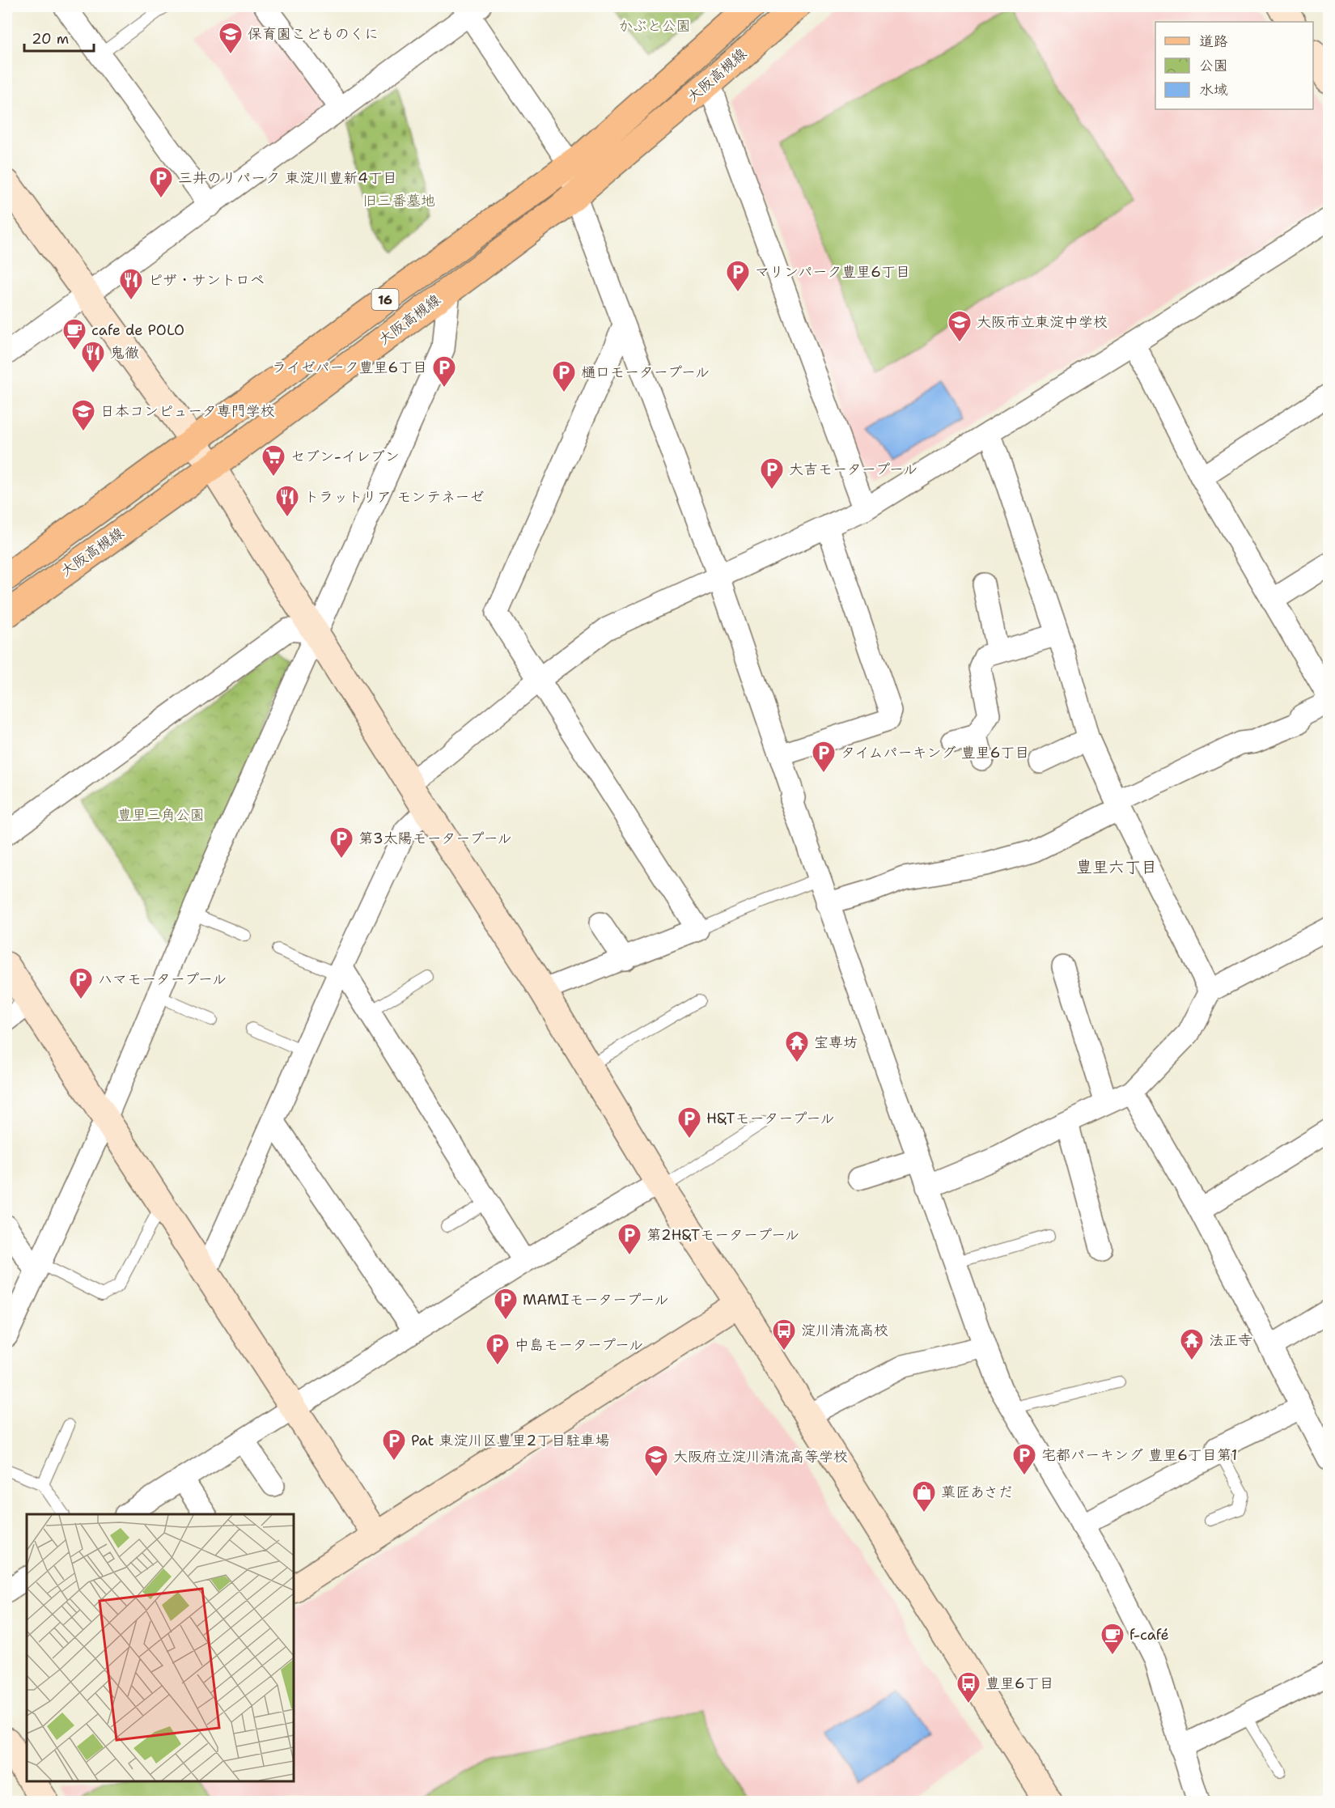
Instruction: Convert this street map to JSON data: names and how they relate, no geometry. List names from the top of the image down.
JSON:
{
  "streets": {
    "main road": ["大阪高槻線", "16"]
  },
  "districts": ["豊里六丁目"],
  "parks": ["かぶと公園", "旧三番墓地", "豊里三角公園"],
  "places": {
    "school or university": [
      "保育園こどものくに",
      "大阪市立東淀中学校",
      "日本コンピュータ専門学校",
      "大阪府立淀川清流高等学校"
    ],
    "parking": [
      "三井のリパーク 東淀川豊新4丁目",
      "マリンパーク豊里6丁目",
      "ライゼパーク豊里6丁目",
      "樋口モータープール",
      "大吉モータープール",
      "タイムパーキング 豊里6丁目",
      "第3太陽モータープール",
      "ハマモータープール",
      "H&Tモータープール",
      "第2H&Tモータープール",
      "MAMIモータープール",
      "中島モータープール",
      "Pat 東淀川区豊里2丁目駐車場",
      "宅都パーキング 豊里6丁目第1"
    ],
    "restaurant": ["ピザ・サントロペ", "鬼徹", "トラットリア モンテネーゼ"],
    "cafe": ["cafe de POLO", "f-café"],
    "supermarket": ["セブン-イレブン"],
    "temple": ["宝専坊", "法正寺"],
    "bus stop": ["淀川清流高校", "豊里6丁目"],
    "shop": ["菓匠あさだ"]
  },
  "legend": ["道路", "公園", "水域"],
  "scale_bar": "20 m"
}
